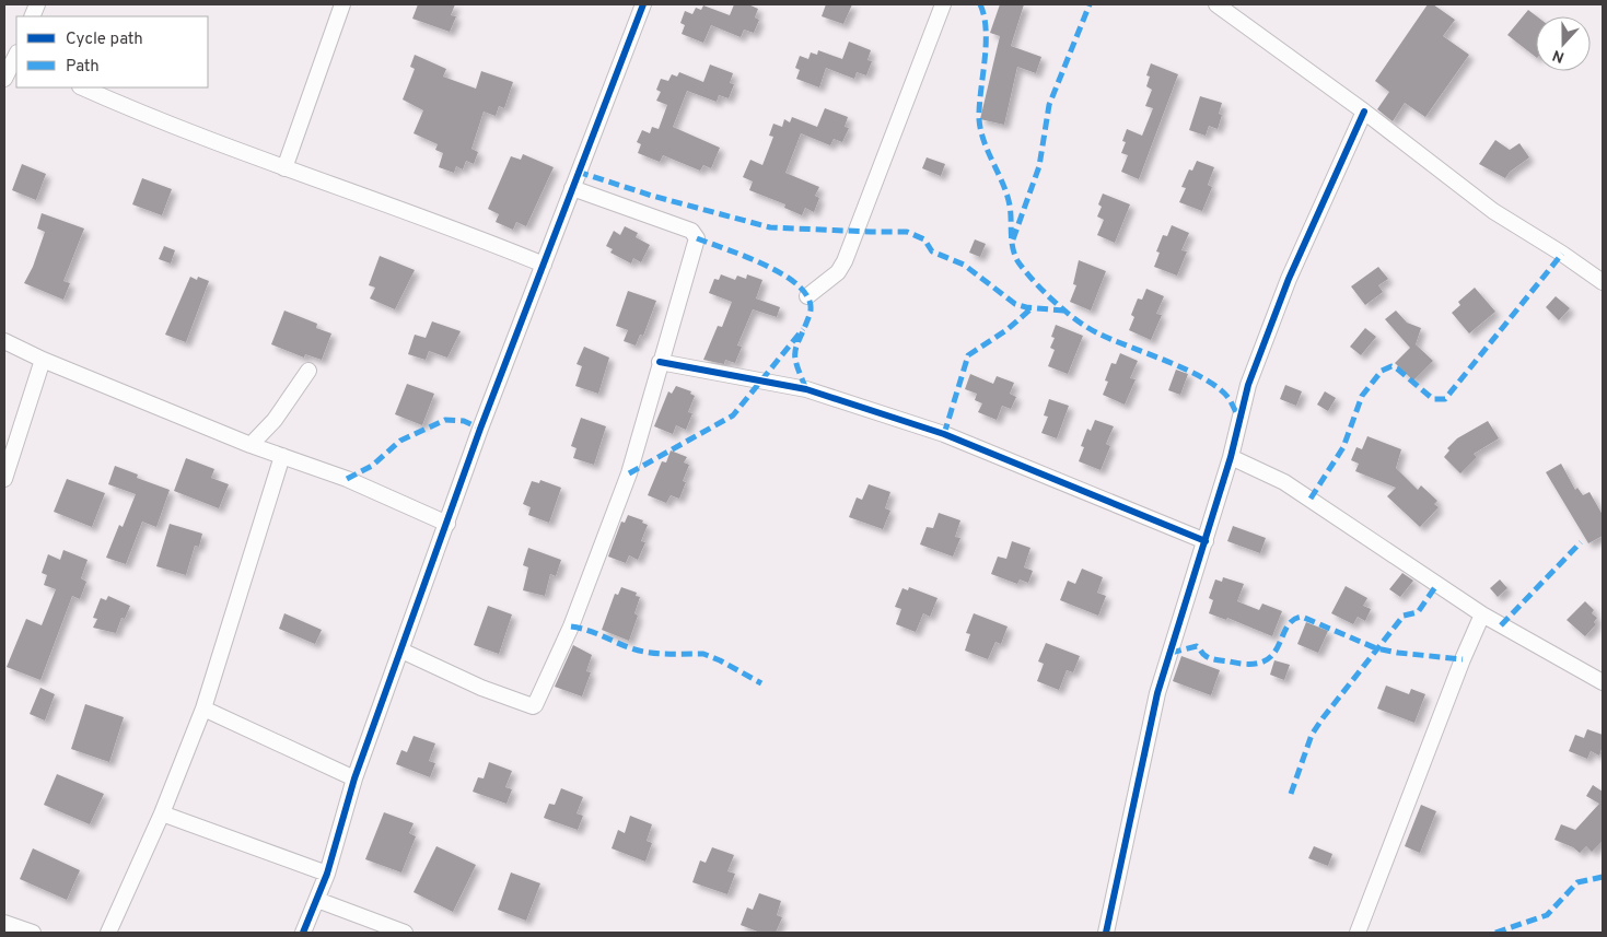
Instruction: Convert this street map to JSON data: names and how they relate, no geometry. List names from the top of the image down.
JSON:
{
  "legend": ["Cycle path", "Path"],
  "north": "bottom"
}
